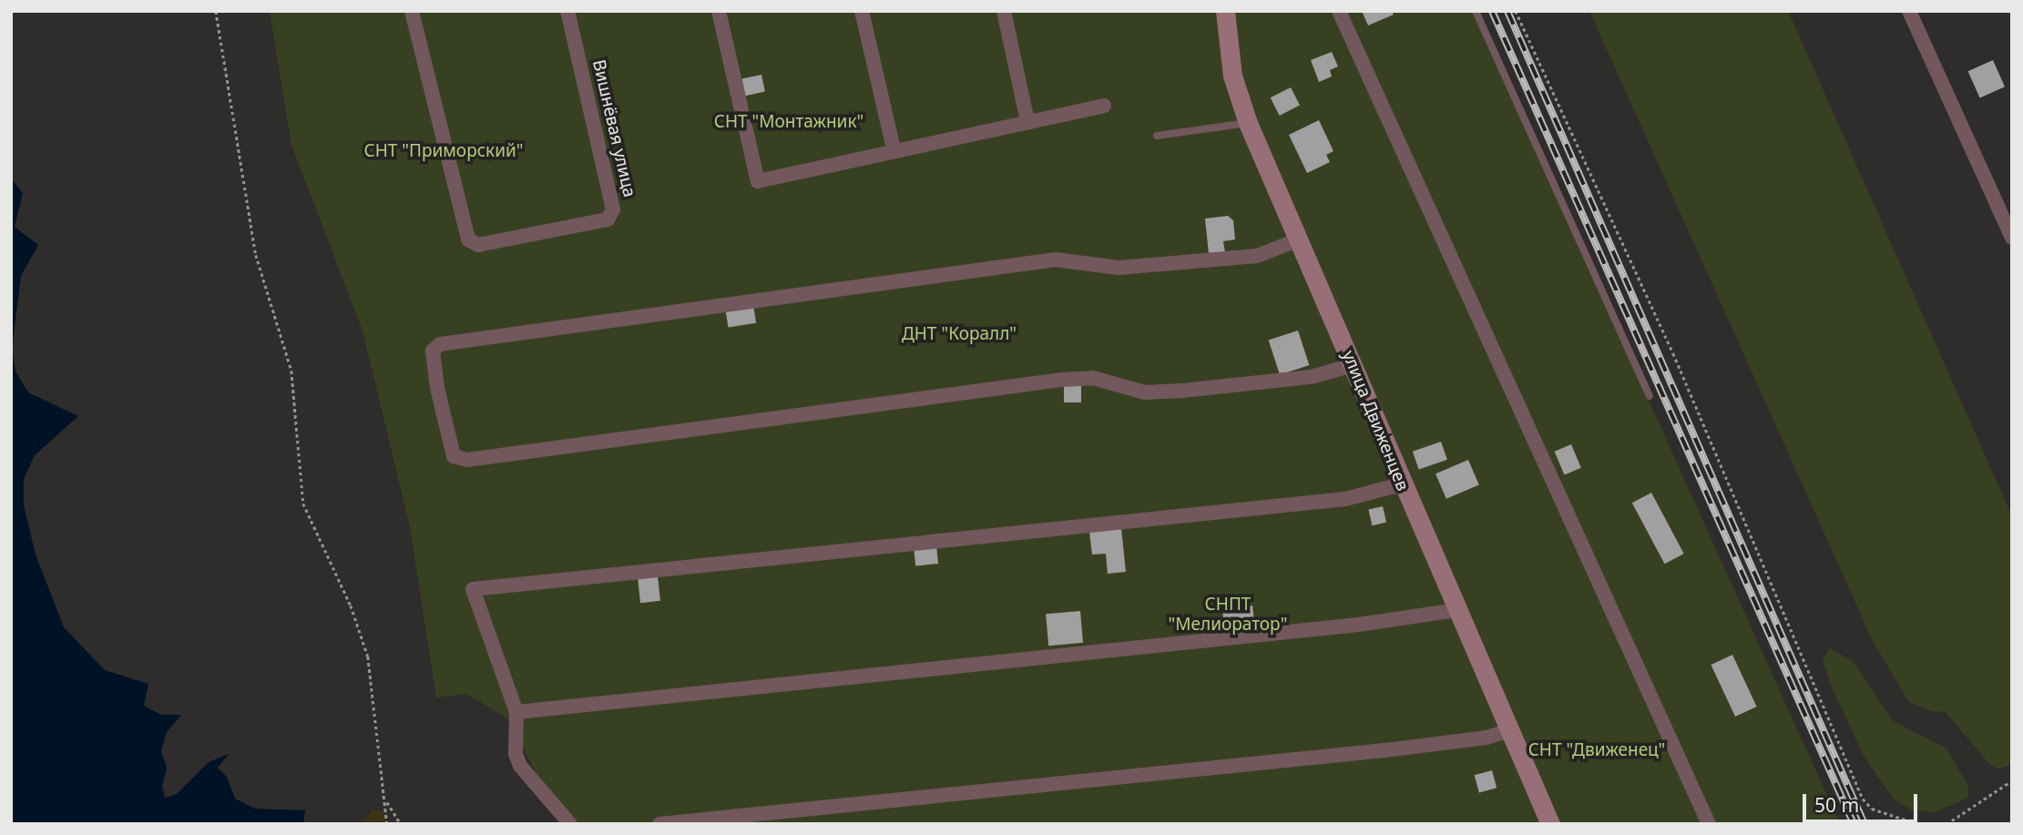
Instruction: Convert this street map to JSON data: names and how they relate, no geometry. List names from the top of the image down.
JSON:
{
  "streets": {
    "street": ["Вишнёвая улица", "улица Движенцев"]
  },
  "parks": [
    "СНТ \"Монтажник\"",
    "СНТ \"Приморский\"",
    "ДНТ \"Коралл\"",
    "СНПТ \"Мелиоратор\"",
    "СНТ \"Движенец\""
  ],
  "scale_bar": "50 m"
}
